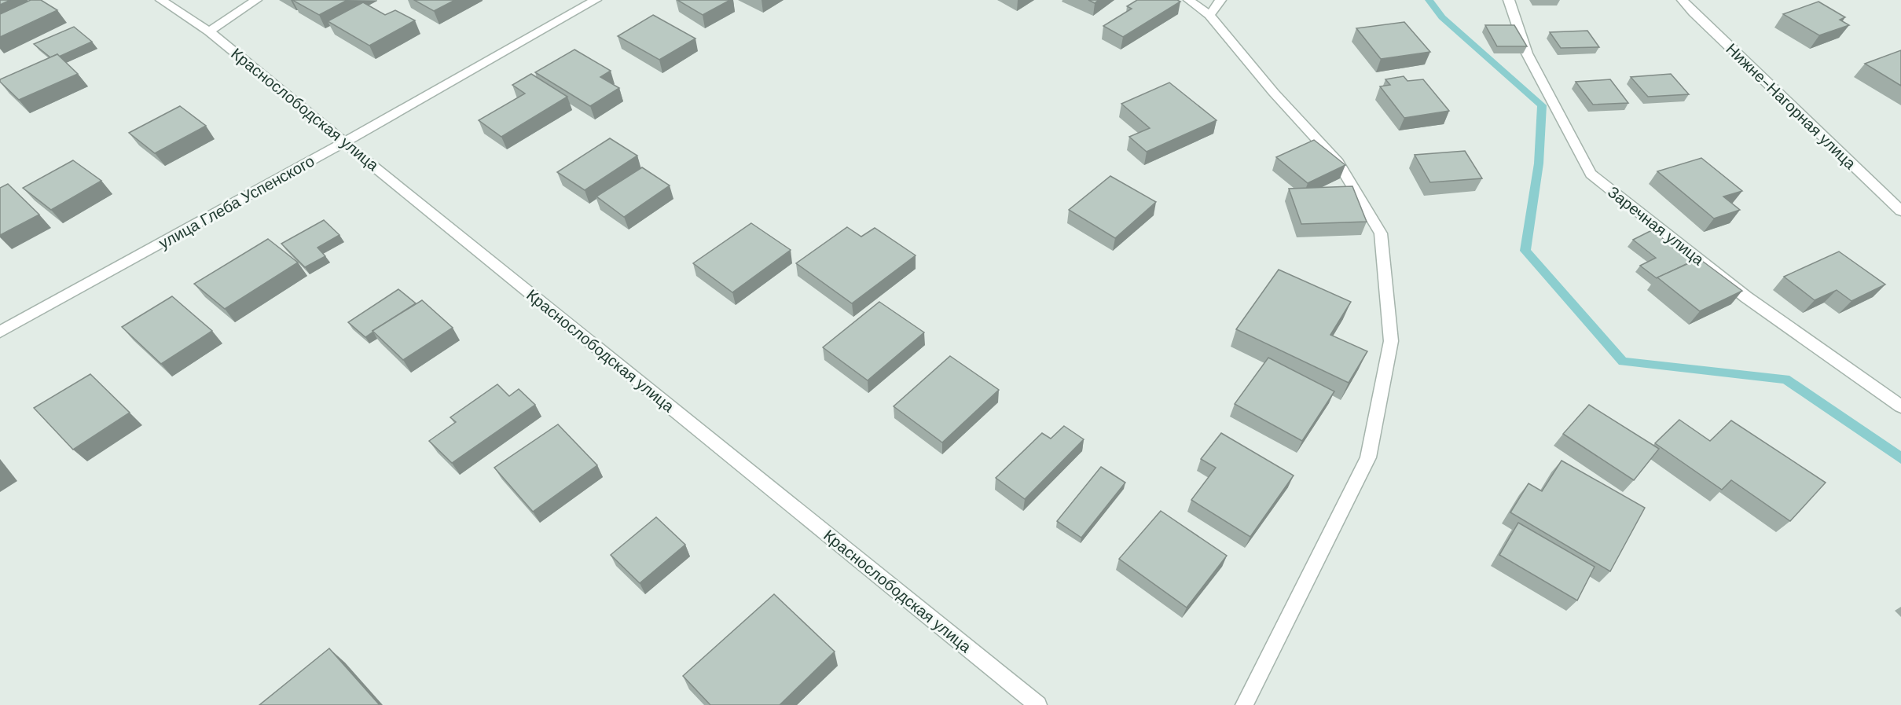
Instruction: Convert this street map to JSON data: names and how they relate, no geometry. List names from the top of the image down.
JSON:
{
  "streets": {
    "street": [
      "Нижне-Нагорная улица",
      "Краснослободская улица",
      "улица Глеба Успенского",
      "Заречная улица"
    ]
  },
  "crossings": [
    ["Краснослободская улица", "улица Глеба Успенского"]
  ]
}
